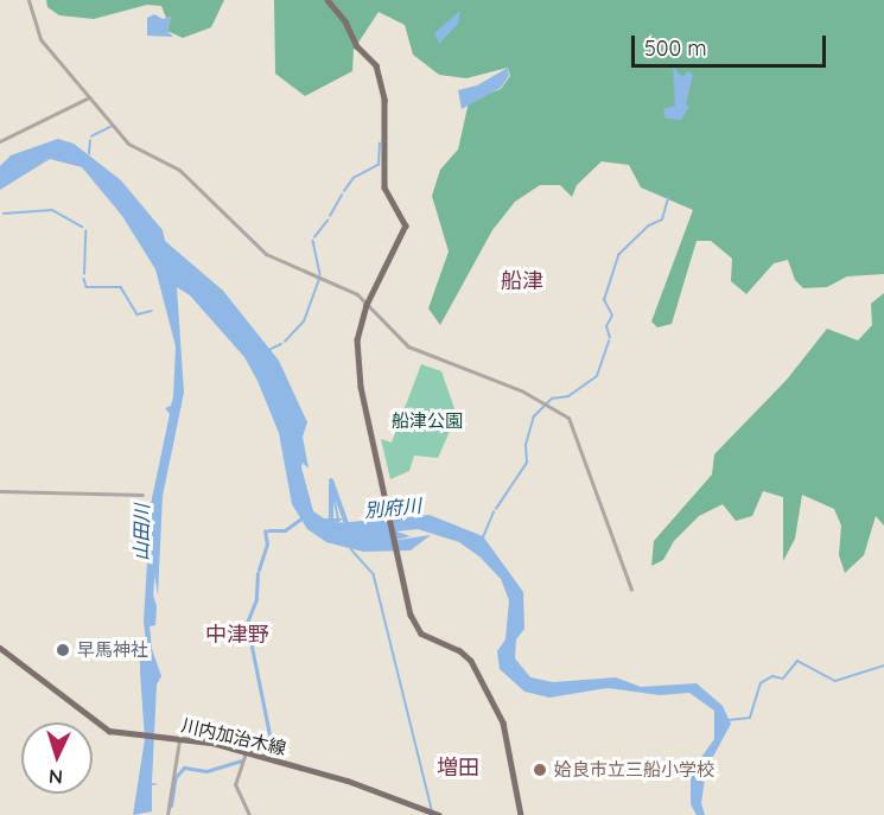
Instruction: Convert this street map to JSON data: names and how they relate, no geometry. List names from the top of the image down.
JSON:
{
  "streets": {
    "main road": ["川内加治木線"]
  },
  "districts": ["船津", "中津野", "増田"],
  "water": ["別府川", "山田川"],
  "parks": ["船津公園"],
  "places": ["早馬神社", "姶良市立三船小学校"],
  "scale_bar": "500 m",
  "north": "bottom"
}
